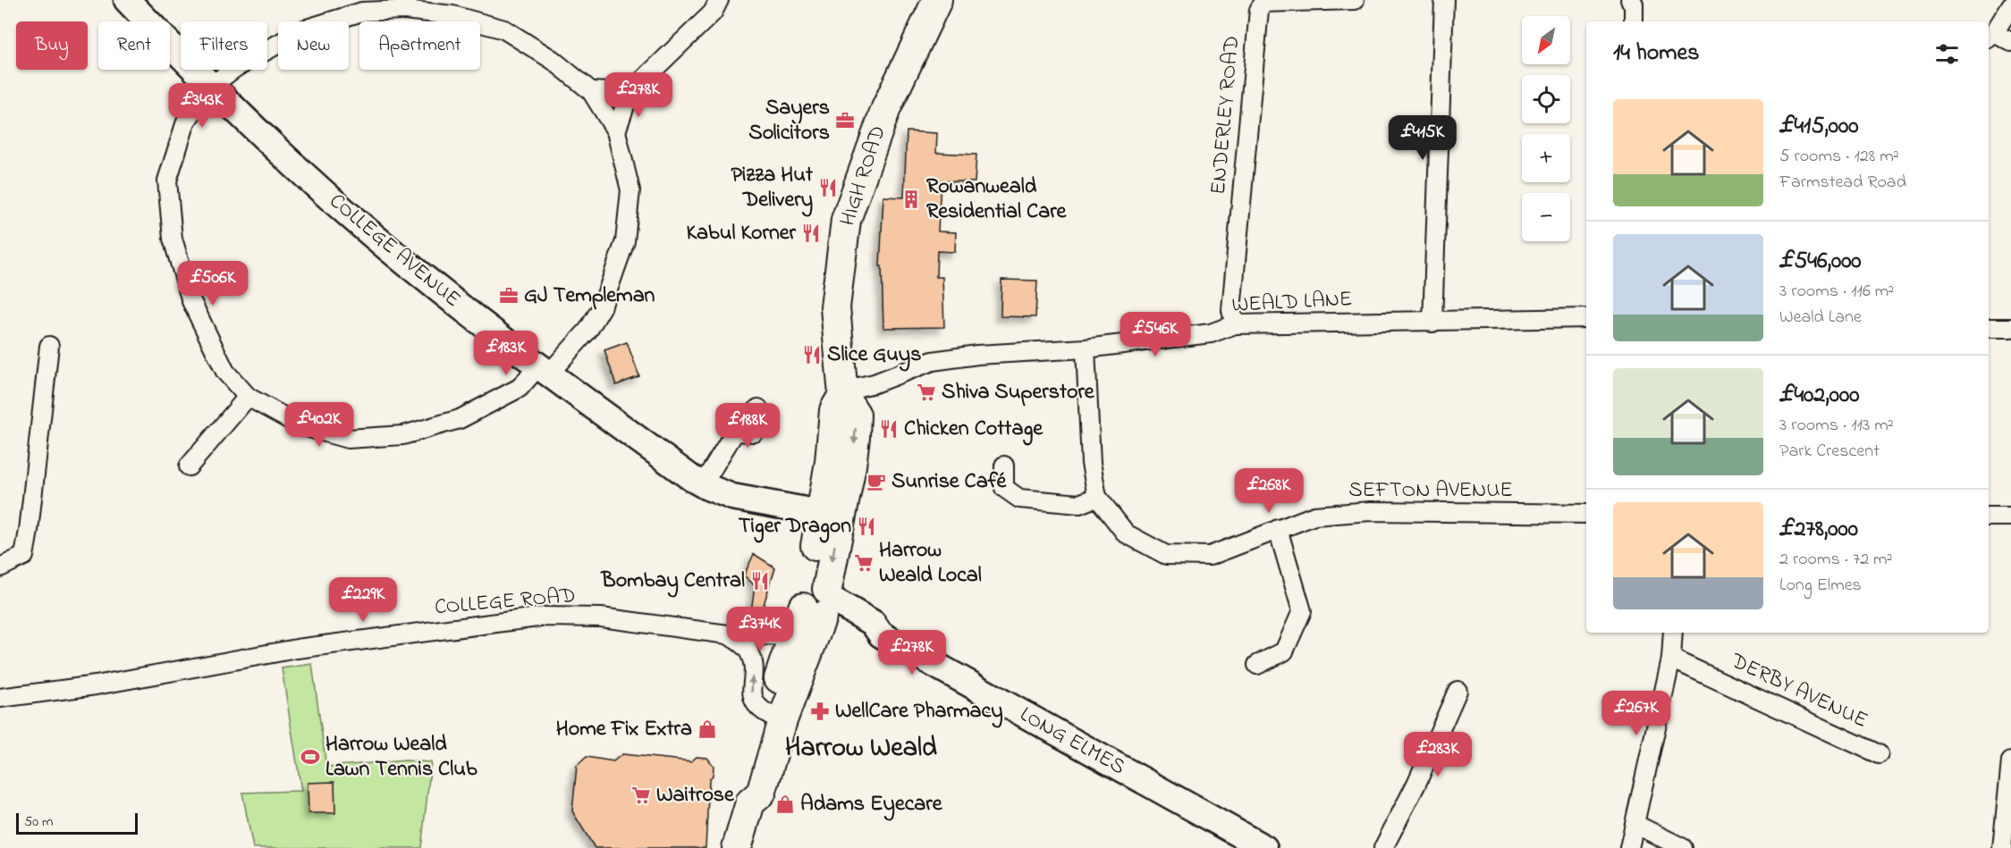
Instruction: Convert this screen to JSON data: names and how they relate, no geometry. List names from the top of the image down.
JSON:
{
  "streets": {
    "main road": ["HIGH ROAD"],
    "street": [
      "ENDERLEY ROAD",
      "COLLEGE AVENUE",
      "WEALD LANE",
      "SEFTON AVENUE",
      "COLLEGE ROAD",
      "DERBY AVENUE",
      "LONG ELMES"
    ]
  },
  "crossings": [
    ["ENDERLEY ROAD", "WEALD LANE"],
    ["HIGH ROAD", "COLLEGE AVENUE"],
    ["HIGH ROAD", "WEALD LANE"],
    ["HIGH ROAD", "COLLEGE ROAD"],
    ["HIGH ROAD", "LONG ELMES"],
    ["WEALD LANE", "SEFTON AVENUE"]
  ],
  "districts": ["Harrow Weald"],
  "places": {
    "office": ["Sayers Solicitors", "GJ Templeman"],
    "restaurant": [
      "Pizza Hut Delivery",
      "Kabul Korner",
      "Slice Guys",
      "Chicken Cottage",
      "Tiger Dragon",
      "Bombay Central"
    ],
    "building": ["Rowanweald Residential Care"],
    "supermarket": ["Shiva Superstore", "Harrow Weald Local", "Waitrose"],
    "cafe": ["Sunrise Café"],
    "pharmacy": ["WellCare Pharmacy"],
    "shop": ["Home Fix Extra", "Adams Eyecare"],
    "sports": ["Harrow Weald Lawn Tennis Club"]
  },
  "scale_bar": "50 m",
  "north": "bottom left",
  "page": {
    "map_buttons": ["+", "−"],
    "chip": [
      "Buy",
      "Rent",
      "Filters",
      "New",
      "Apartment"
    ],
    "heading": "14 homes",
    "price": [
      "£278K",
      "£343K",
      "£415K",
      "£506K",
      "£546K",
      "£183K",
      "£402K",
      "£188K",
      "£268K",
      "£229K",
      "£374K",
      "£278K",
      "£267K",
      "£283K"
    ],
    "list": [
      {
        "name": "£415,000",
        "note": "5 rooms · 128 m² · Farmstead Road"
      },
      {
        "name": "£546,000",
        "note": "3 rooms · 116 m² · Weald Lane"
      },
      {
        "name": "£402,000",
        "note": "3 rooms · 113 m² · Park Crescent"
      },
      {
        "name": "£278,000",
        "note": "2 rooms · 72 m² · Long Elmes"
      }
    ],
    "scale": "50 m"
  }
}
